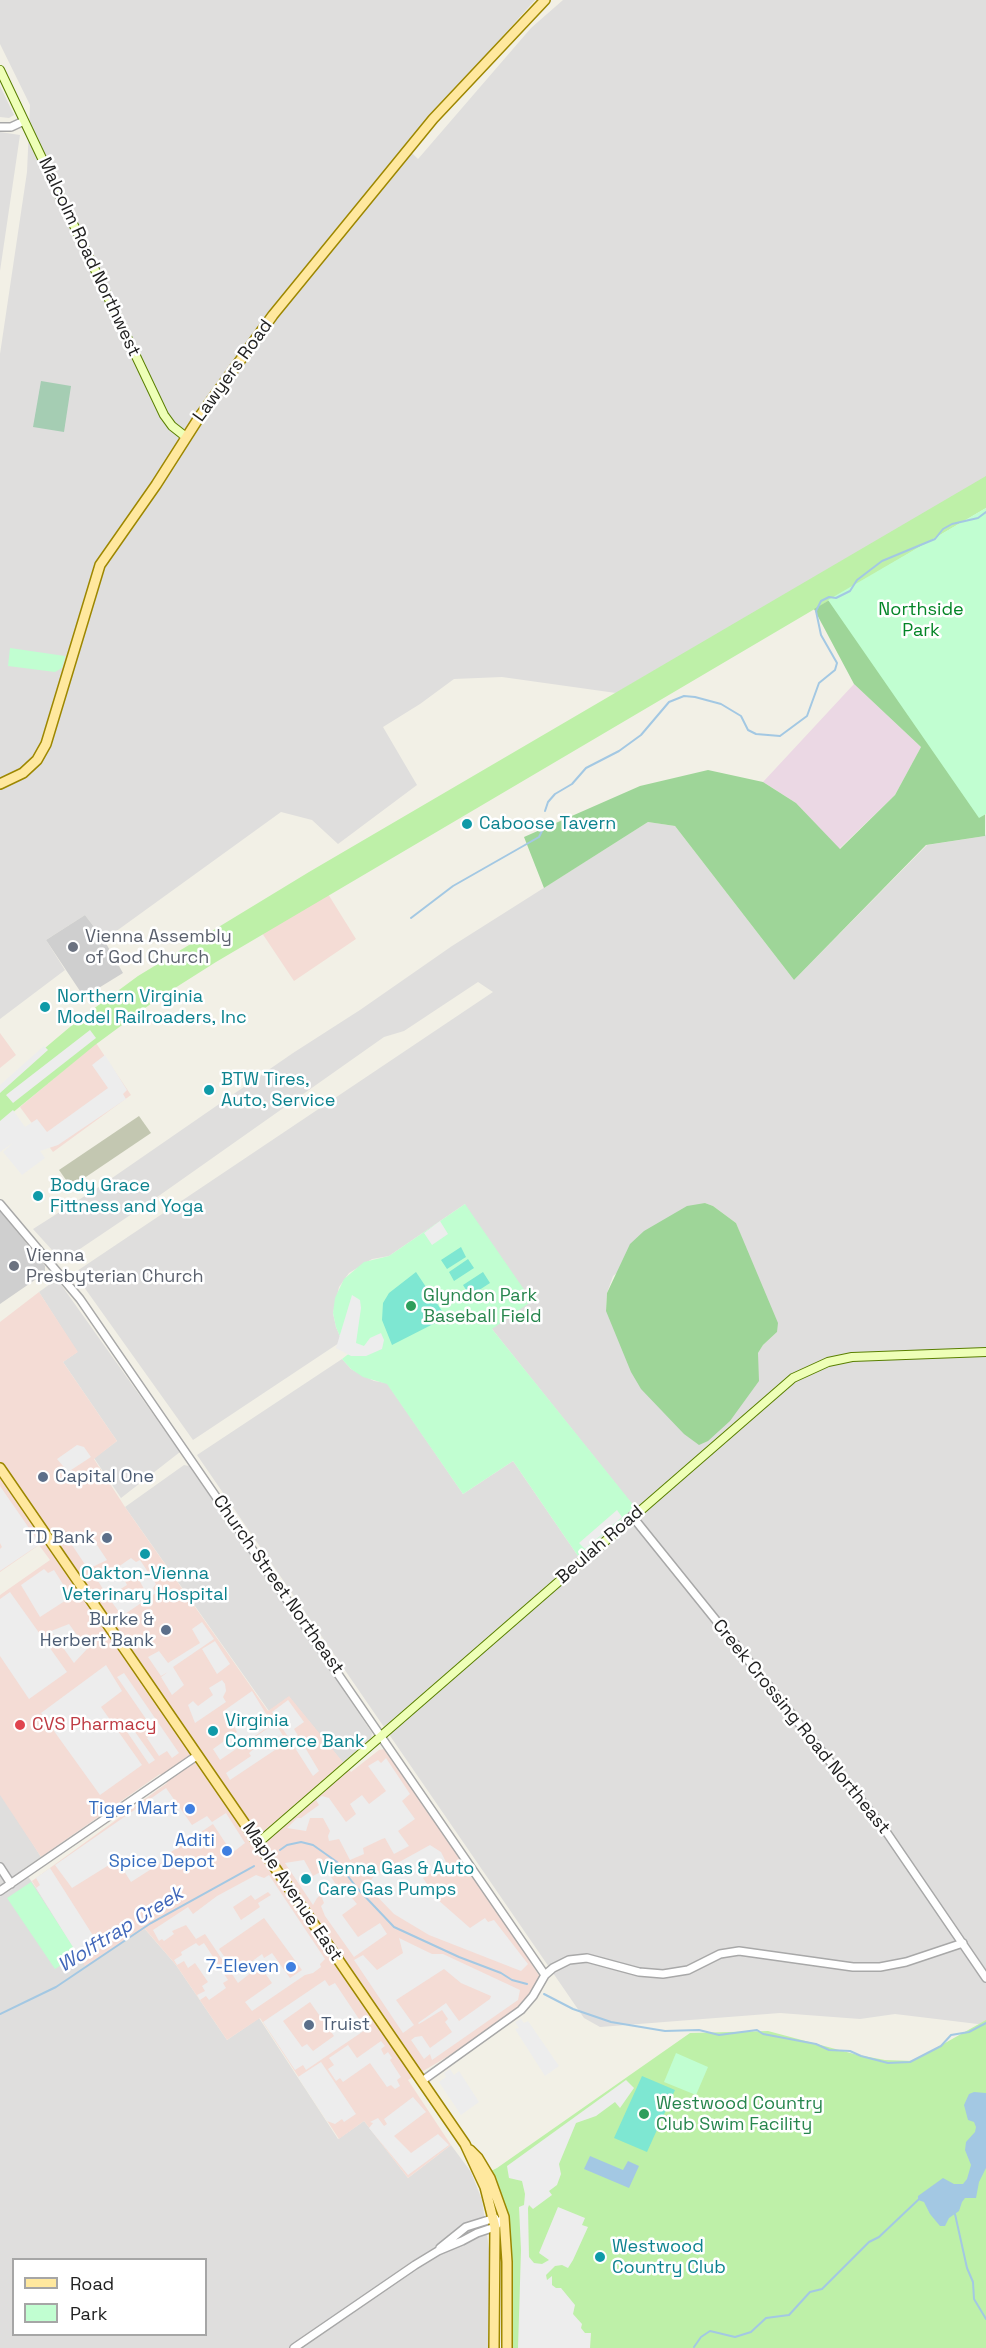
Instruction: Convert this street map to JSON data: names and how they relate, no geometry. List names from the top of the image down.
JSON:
{
  "streets": {
    "main road": [
      "Malcolm Road Northwest",
      "Lawyers Road",
      "Beulah Road",
      "Maple Avenue East"
    ],
    "street": ["Church Street Northeast", "Creek Crossing Road Northeast"]
  },
  "crossings": [
    ["Malcolm Road Northwest", "Lawyers Road"],
    ["Beulah Road", "Church Street Northeast"],
    ["Beulah Road", "Creek Crossing Road Northeast"],
    ["Beulah Road", "Maple Avenue East"]
  ],
  "water": ["Wolftrap Creek"],
  "parks": ["Northside Park"],
  "places": [
    "Caboose Tavern",
    "Vienna Assembly of God Church",
    "Northern Virginia Model Railroaders, Inc",
    "BTW Tires, Auto, Service",
    "Body Grace Fittness and Yoga",
    "Vienna Presbyterian Church",
    "Glyndon Park Baseball Field",
    "Capital One",
    "TD Bank",
    "Oakton-Vienna Veterinary Hospital",
    "Burke & Herbert Bank",
    "CVS Pharmacy",
    "Virginia Commerce Bank",
    "Tiger Mart",
    "Aditi Spice Depot",
    "Vienna Gas & Auto Care Gas Pumps",
    "7-Eleven",
    "Truist",
    "Westwood Country Club Swim Facility",
    "Westwood Country Club"
  ],
  "legend": ["Road", "Park"]
}
